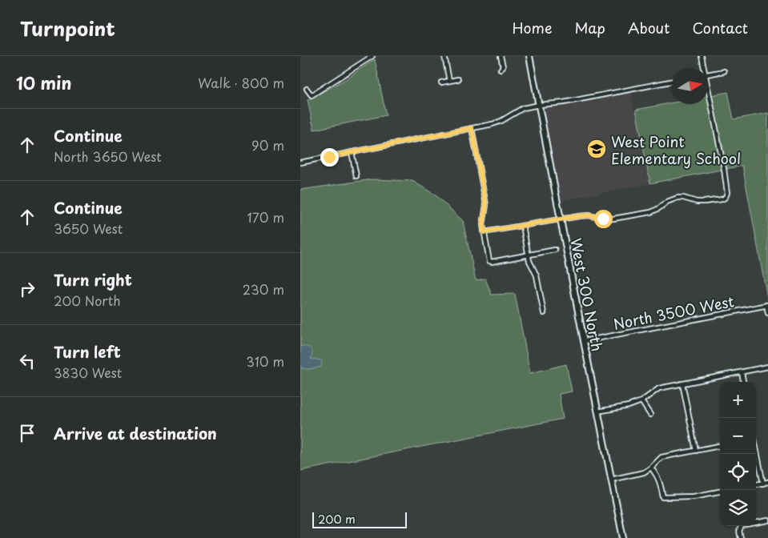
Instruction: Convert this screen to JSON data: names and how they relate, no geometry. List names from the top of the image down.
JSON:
{
  "streets": {
    "main road": ["West 300 North"],
    "street": ["North 3500 West"]
  },
  "crossings": [
    ["West 300 North", "North 3500 West"]
  ],
  "places": {
    "school or university": ["West Point Elementary School"]
  },
  "scale_bar": "200 m",
  "north": "right",
  "page": {
    "header": "Turnpoint",
    "nav": [
      "Home",
      "Map",
      "About",
      "Contact"
    ],
    "heading": ["10 min", "Walk · 800 m"],
    "list": [
      ["Continue", "North 3650 West", "90 m"],
      ["Continue", "3650 West", "170 m"],
      ["Turn right", "200 North", "230 m"],
      ["Turn left", "3830 West", "310 m"],
      "Arrive at destination"
    ],
    "map_buttons": ["+", "−"],
    "scale": "200 m"
  }
}
